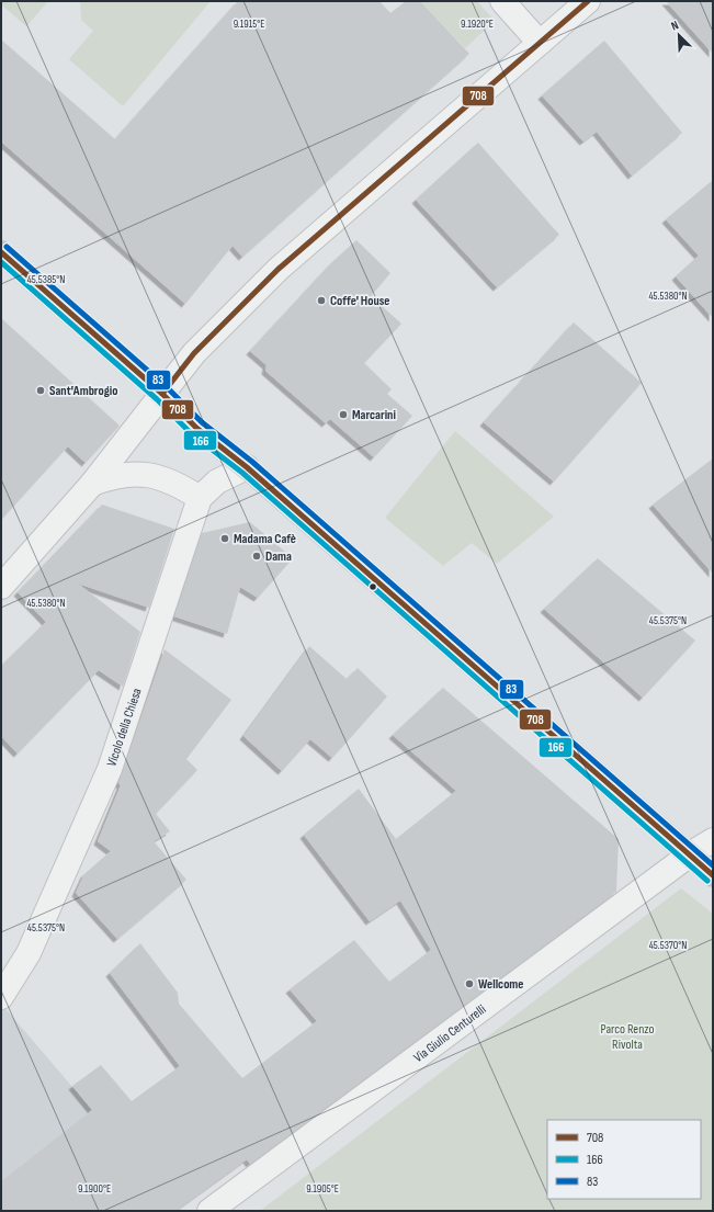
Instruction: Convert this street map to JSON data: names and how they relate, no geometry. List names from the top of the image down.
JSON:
{
  "streets": {
    "street": ["Vicolo della Chiesa", "Via Giulio Centurelli"]
  },
  "parks": ["Parco Renzo Rivolta"],
  "places": [
    "Coffe' House",
    "Sant'Ambrogio",
    "Marcarini",
    "Madama Cafè",
    "Dama",
    "Wellcome"
  ],
  "lines": ["transit line 708", "transit line 83", "transit line 166"],
  "legend": ["708", "166", "83"],
  "north": "top left",
  "coordinates": [
    "9.1920°E",
    "9.1915°E",
    "45.5385°N",
    "45.5380°N",
    "45.5375°N",
    "45.5370°N",
    "9.1900°E",
    "9.1905°E"
  ]
}
